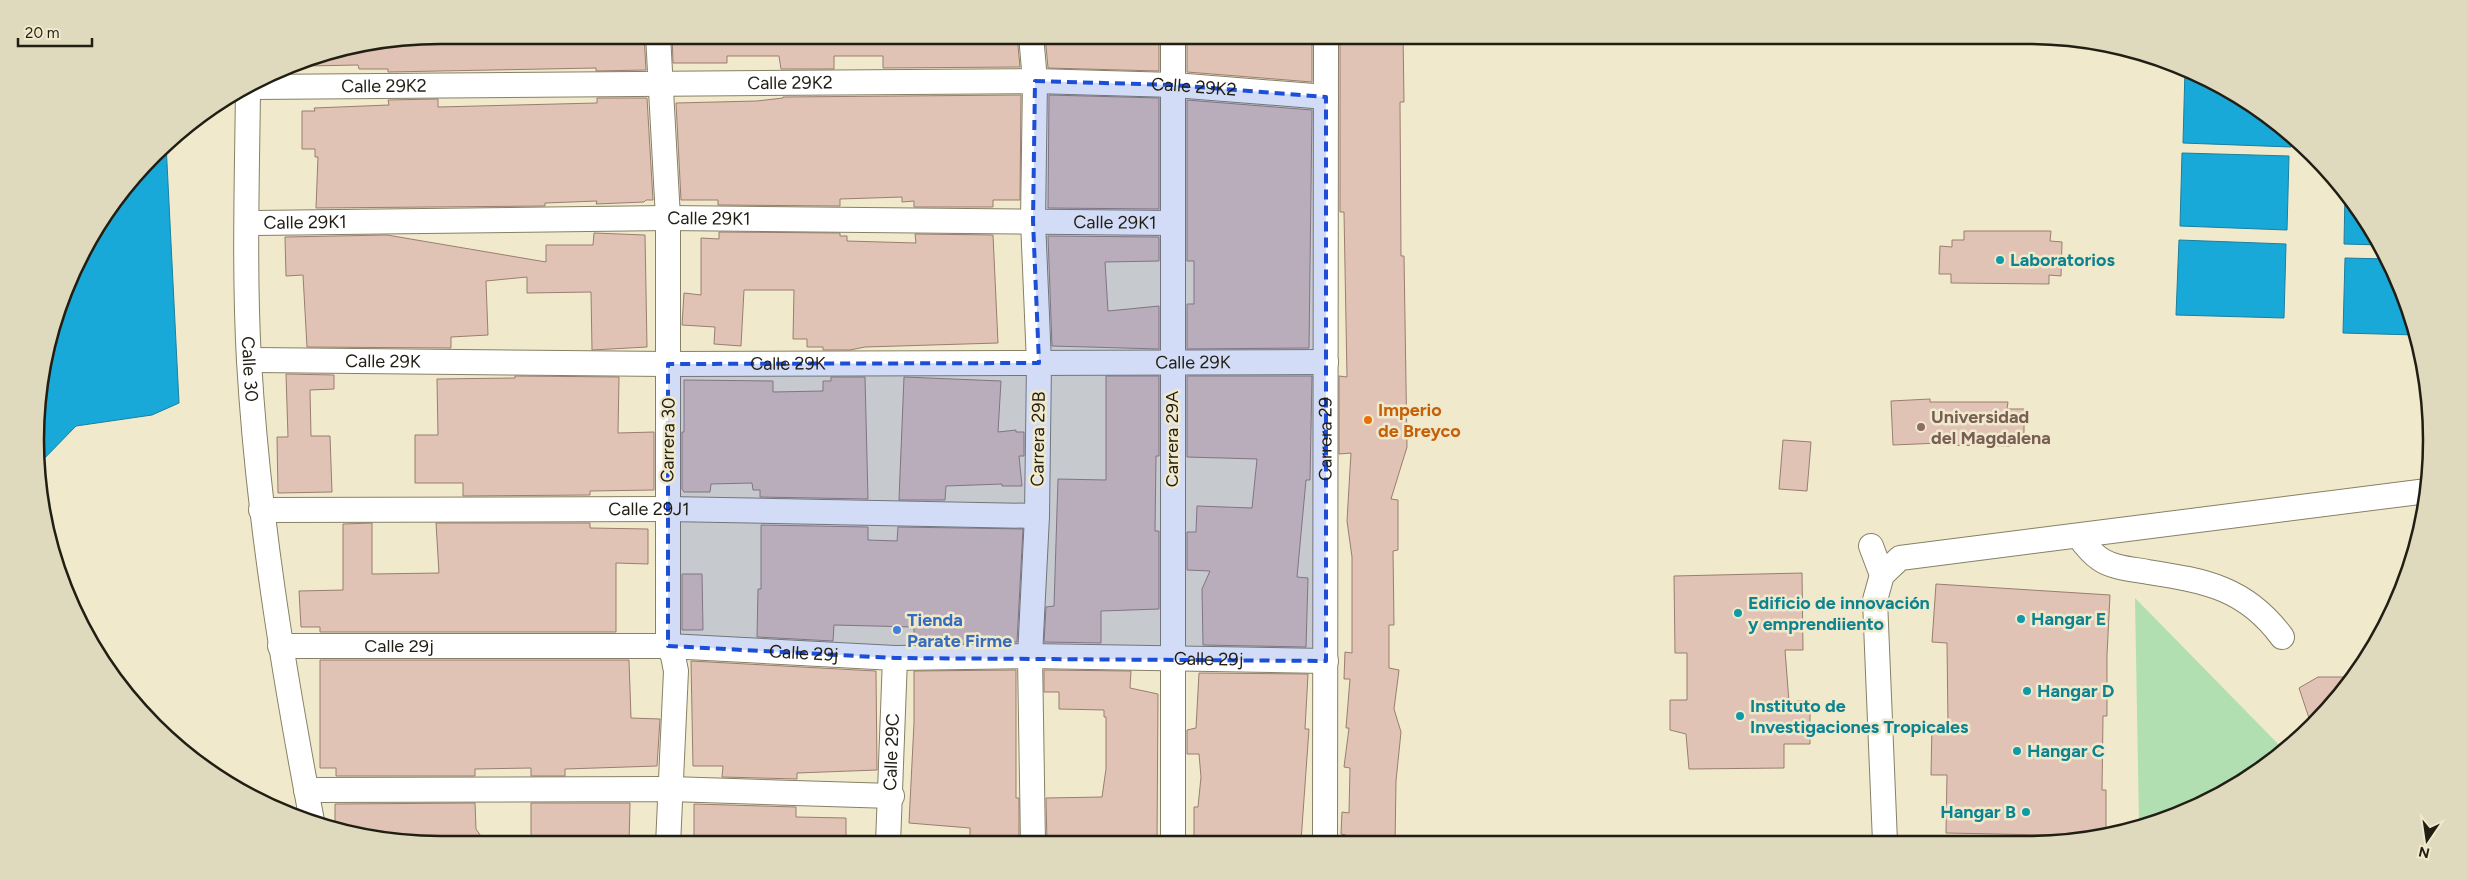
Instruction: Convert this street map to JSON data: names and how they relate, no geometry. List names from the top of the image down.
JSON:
{
  "streets": {
    "street": [
      "Calle 29K2",
      "Calle 29K1",
      "Calle 29K",
      "Calle 30",
      "Carrera 29B",
      "Carrera 29A",
      "Carrera 29",
      "Carrera 30",
      "Calle 29J1",
      "Calle 29j",
      "Calle 29C"
    ]
  },
  "crossings": [
    ["Calle 29K2", "Carrera 29B"],
    ["Calle 29K2", "Carrera 29A"],
    ["Calle 29K2", "Carrera 29"],
    ["Calle 29K2", "Carrera 30"],
    ["Calle 29K1", "Calle 30"],
    ["Calle 29K1", "Carrera 29B"],
    ["Calle 29K1", "Carrera 29A"],
    ["Calle 29K1", "Carrera 30"],
    ["Calle 29K", "Calle 30"],
    ["Calle 29K", "Carrera 29B"],
    ["Calle 29K", "Carrera 29A"],
    ["Calle 29K", "Carrera 29"],
    ["Calle 29K", "Carrera 30"],
    ["Calle 30", "Calle 29J1"],
    ["Calle 30", "Calle 29j"],
    ["Carrera 29B", "Calle 29J1"],
    ["Carrera 29B", "Calle 29j"],
    ["Carrera 29A", "Calle 29j"],
    ["Carrera 29", "Calle 29j"],
    ["Carrera 30", "Calle 29J1"],
    ["Carrera 30", "Calle 29j"],
    ["Calle 29j", "Calle 29C"]
  ],
  "places": [
    "Laboratorios",
    "Imperio de Breyco",
    "Universidad del Magdalena",
    "Edificio de innovación y emprendiiento",
    "Hangar E",
    "Tienda Parate Firme",
    "Hangar D",
    "Instituto de Investigaciones Tropicales",
    "Hangar C",
    "Hangar B"
  ],
  "scale_bar": "20 m",
  "north": "bottom"
}
